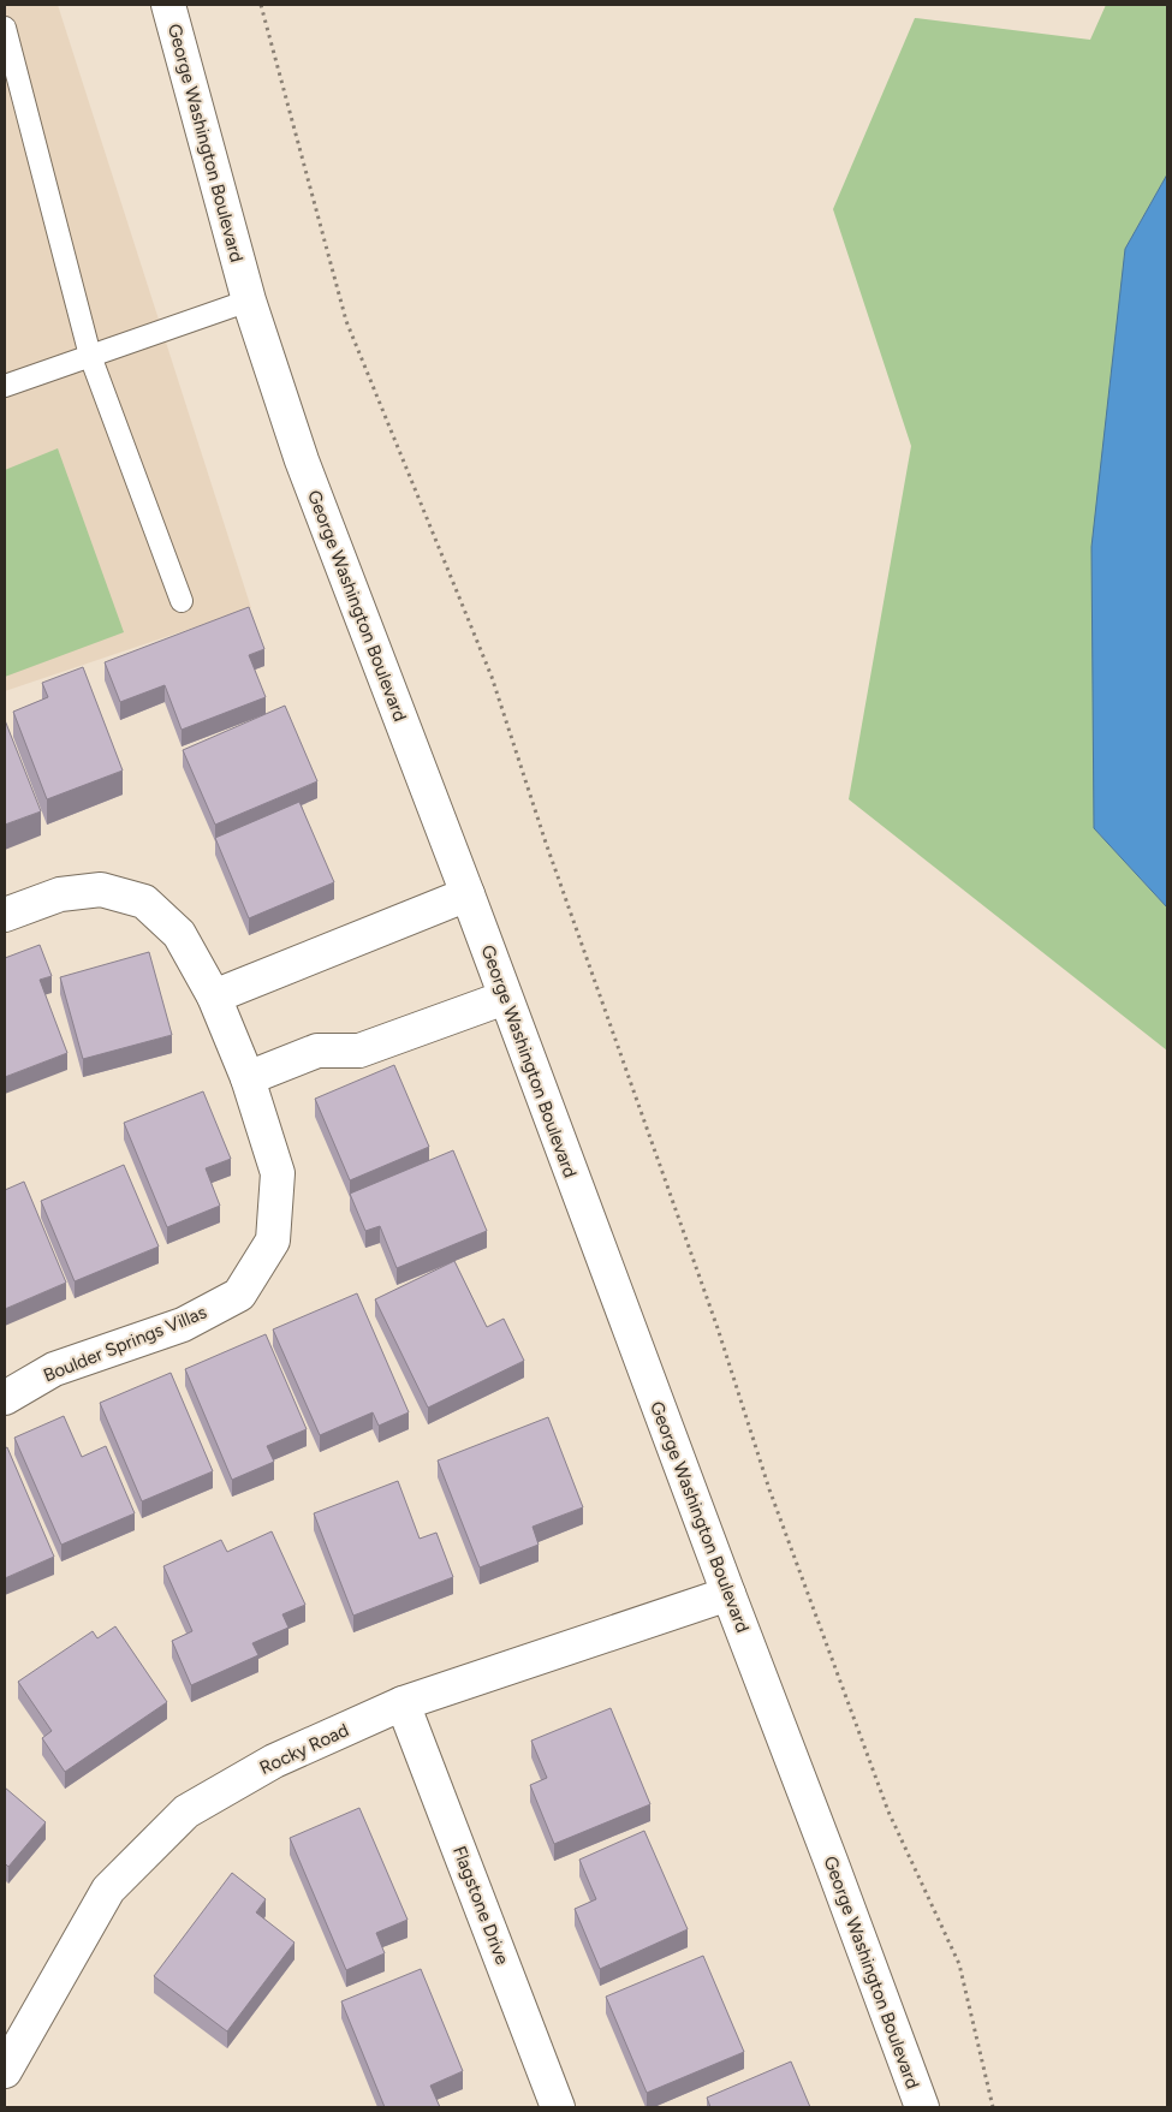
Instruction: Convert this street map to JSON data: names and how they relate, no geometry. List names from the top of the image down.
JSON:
{
  "streets": {
    "street": [
      "George Washington Boulevard",
      "Boulder Springs Villas",
      "Rocky Road",
      "Flagstone Drive"
    ]
  },
  "crossings": [
    ["George Washington Boulevard", "Rocky Road"],
    ["Rocky Road", "Flagstone Drive"]
  ]
}
